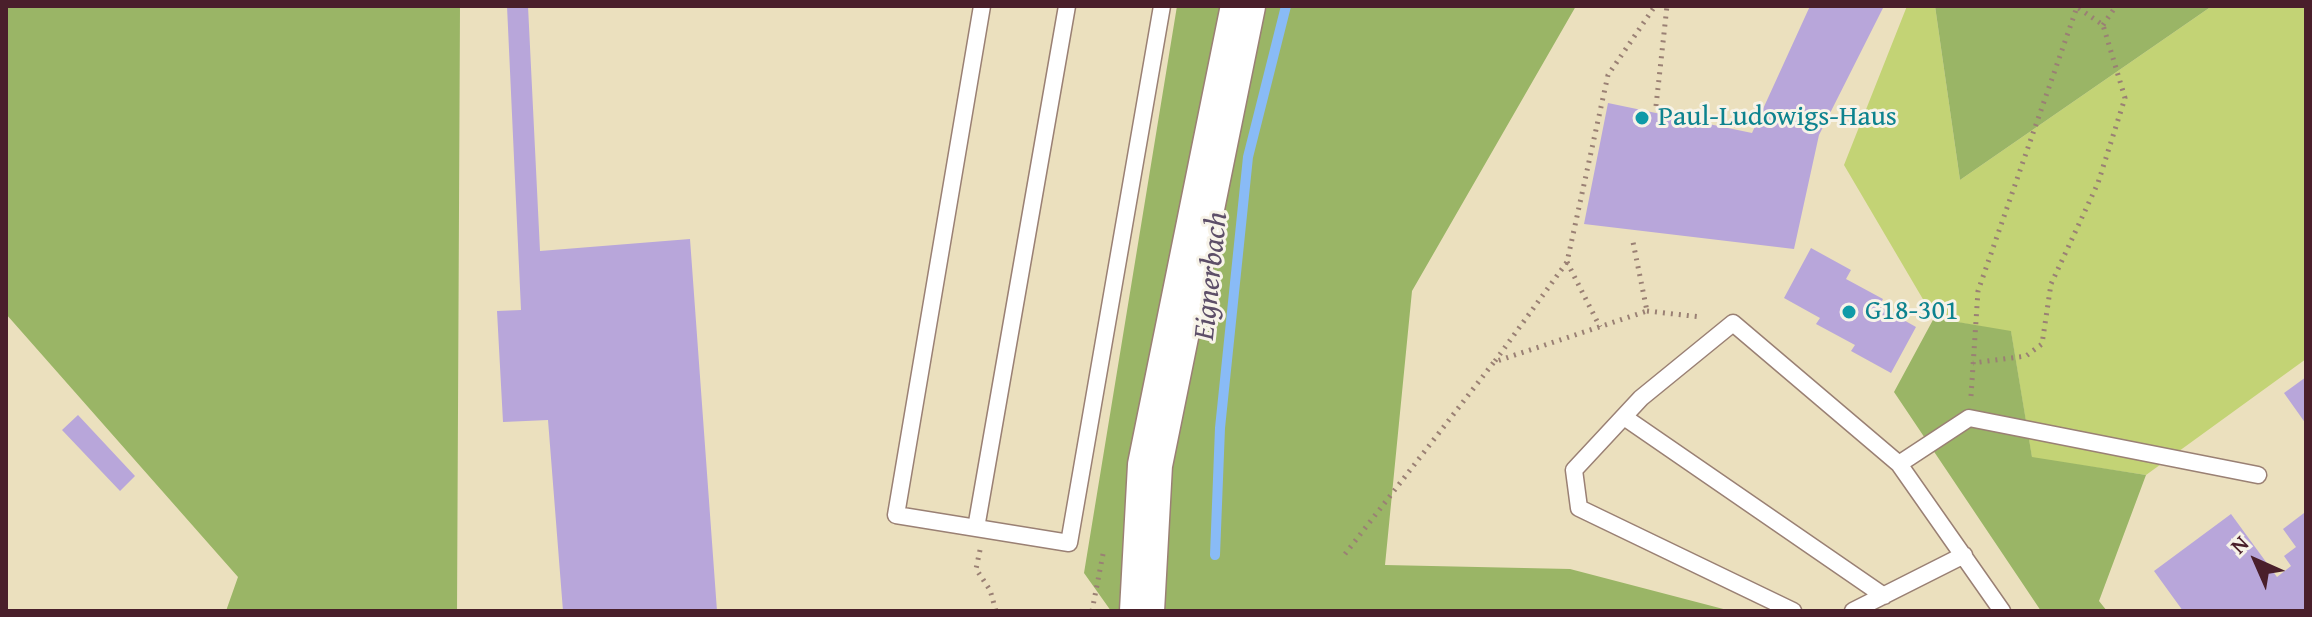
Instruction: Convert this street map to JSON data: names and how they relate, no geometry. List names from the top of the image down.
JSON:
{
  "water": ["Eignerbach"],
  "places": ["Paul-Ludowigs-Haus", "G18-301"],
  "north": "top left"
}
